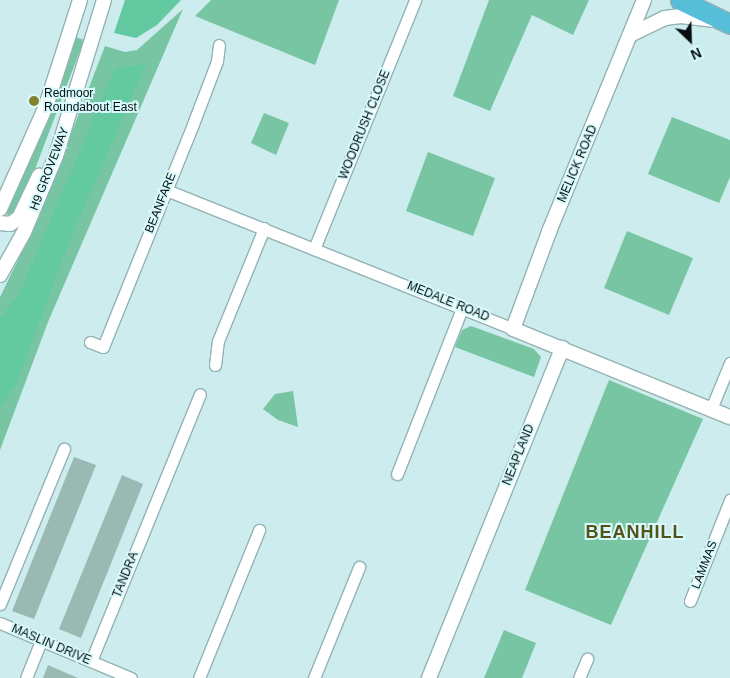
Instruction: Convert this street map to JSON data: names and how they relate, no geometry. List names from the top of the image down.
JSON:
{
  "streets": {
    "street": [
      "WOODRUSH CLOSE",
      "MELICK ROAD",
      "H9 GROVEWAY",
      "BEANFARE",
      "MEDALE ROAD",
      "NEAPLAND",
      "LAMMAS",
      "TANDRA",
      "MASLIN DRIVE"
    ]
  },
  "crossings": [
    ["WOODRUSH CLOSE", "MEDALE ROAD"],
    ["MELICK ROAD", "MEDALE ROAD"],
    ["BEANFARE", "MEDALE ROAD"],
    ["MEDALE ROAD", "NEAPLAND"],
    ["TANDRA", "MASLIN DRIVE"]
  ],
  "districts": ["BEANHILL"],
  "places": ["Redmoor Roundabout East"],
  "north": "bottom right"
}
